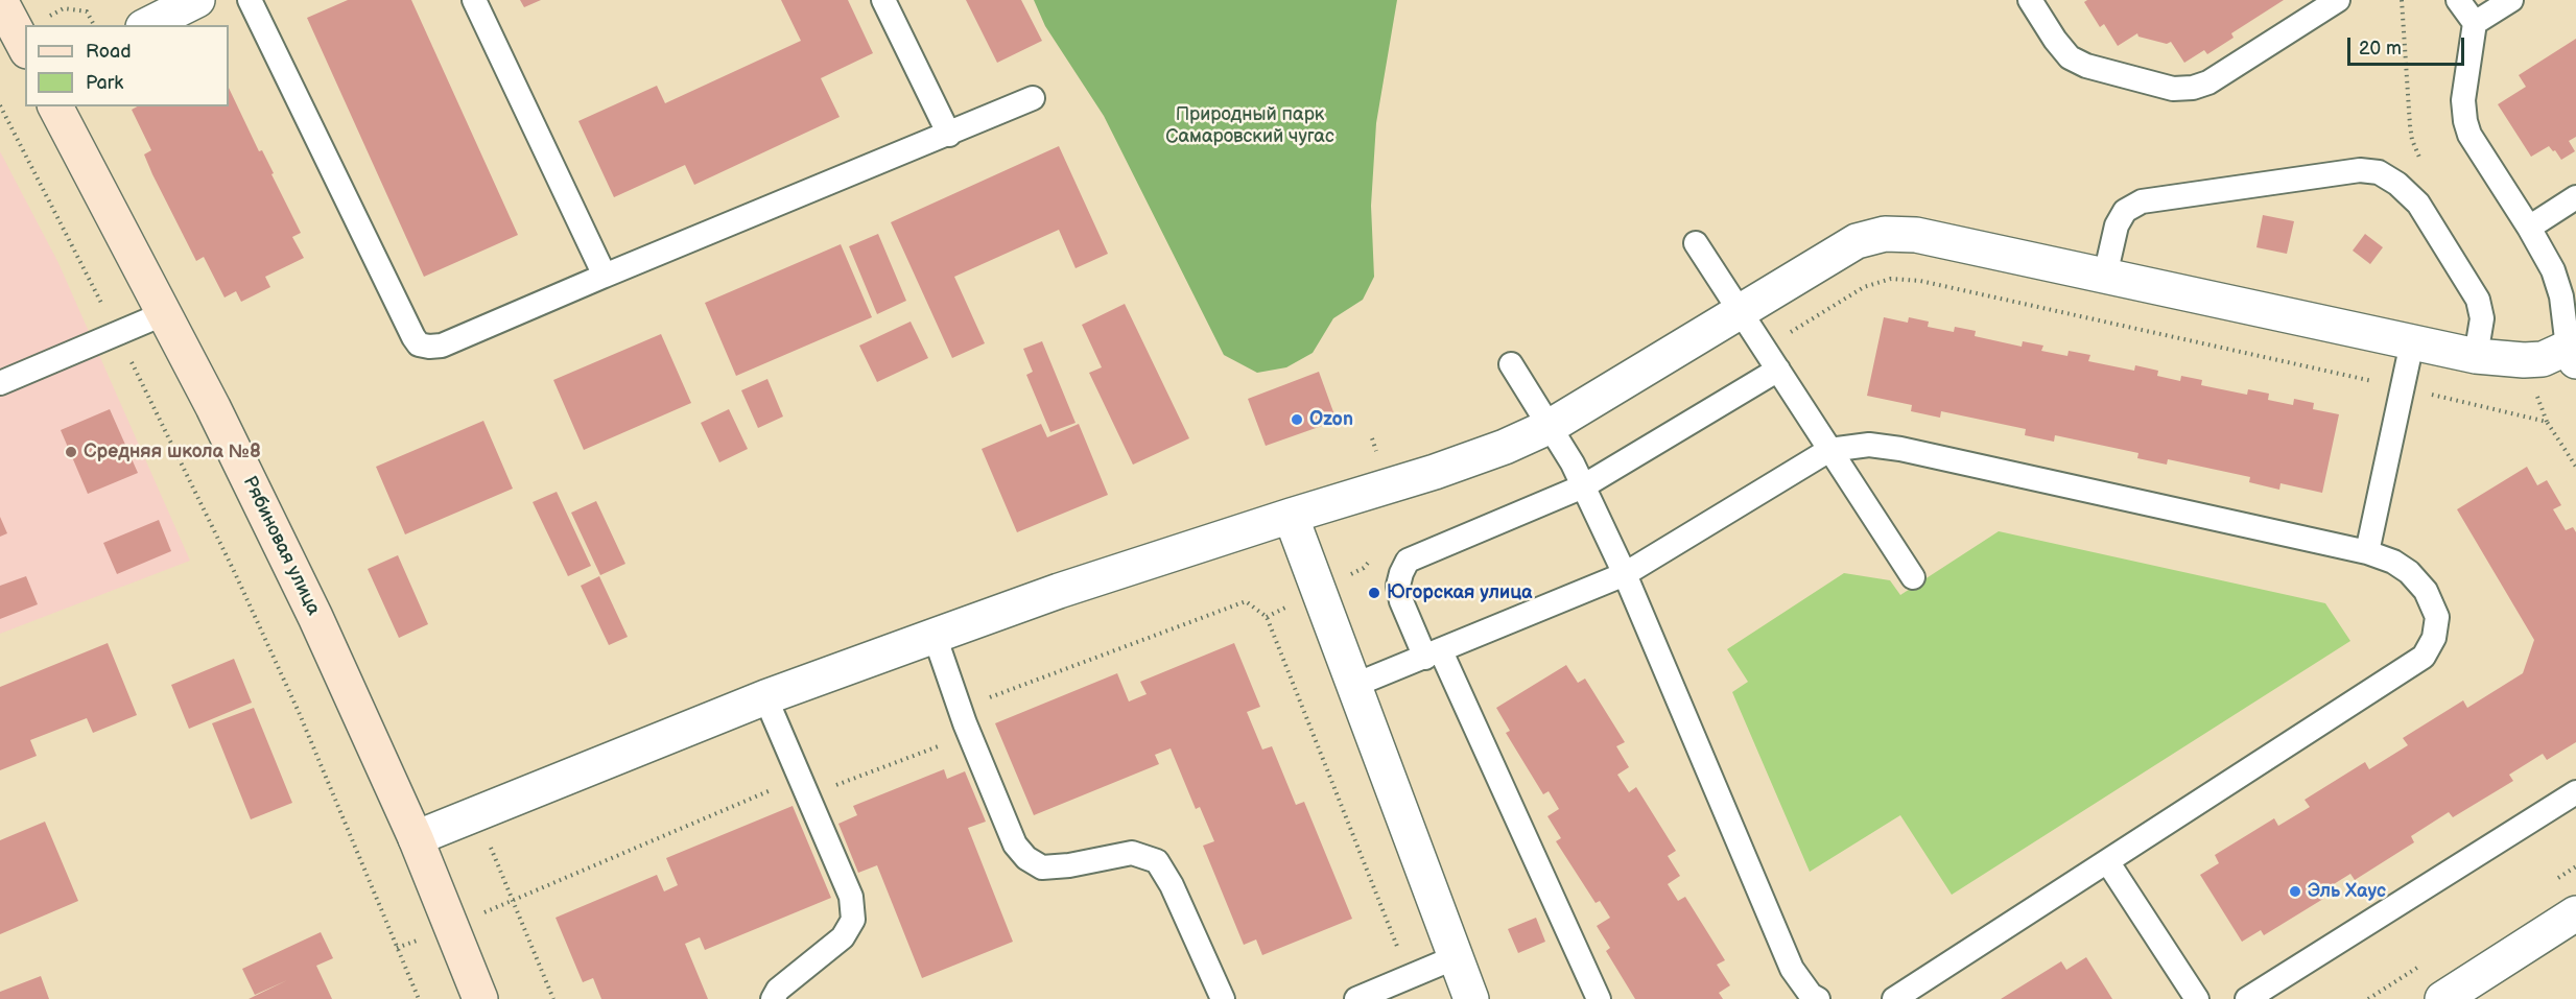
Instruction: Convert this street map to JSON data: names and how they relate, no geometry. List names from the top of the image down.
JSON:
{
  "streets": {
    "street": ["Рябиновая улица"]
  },
  "parks": ["Природный парк Самаровский чугас"],
  "places": [
    "Ozon",
    "Средняя школа №8",
    "Югорская улица",
    "Эль Хаус"
  ],
  "legend": ["Road", "Park"],
  "scale_bar": "20 m"
}
